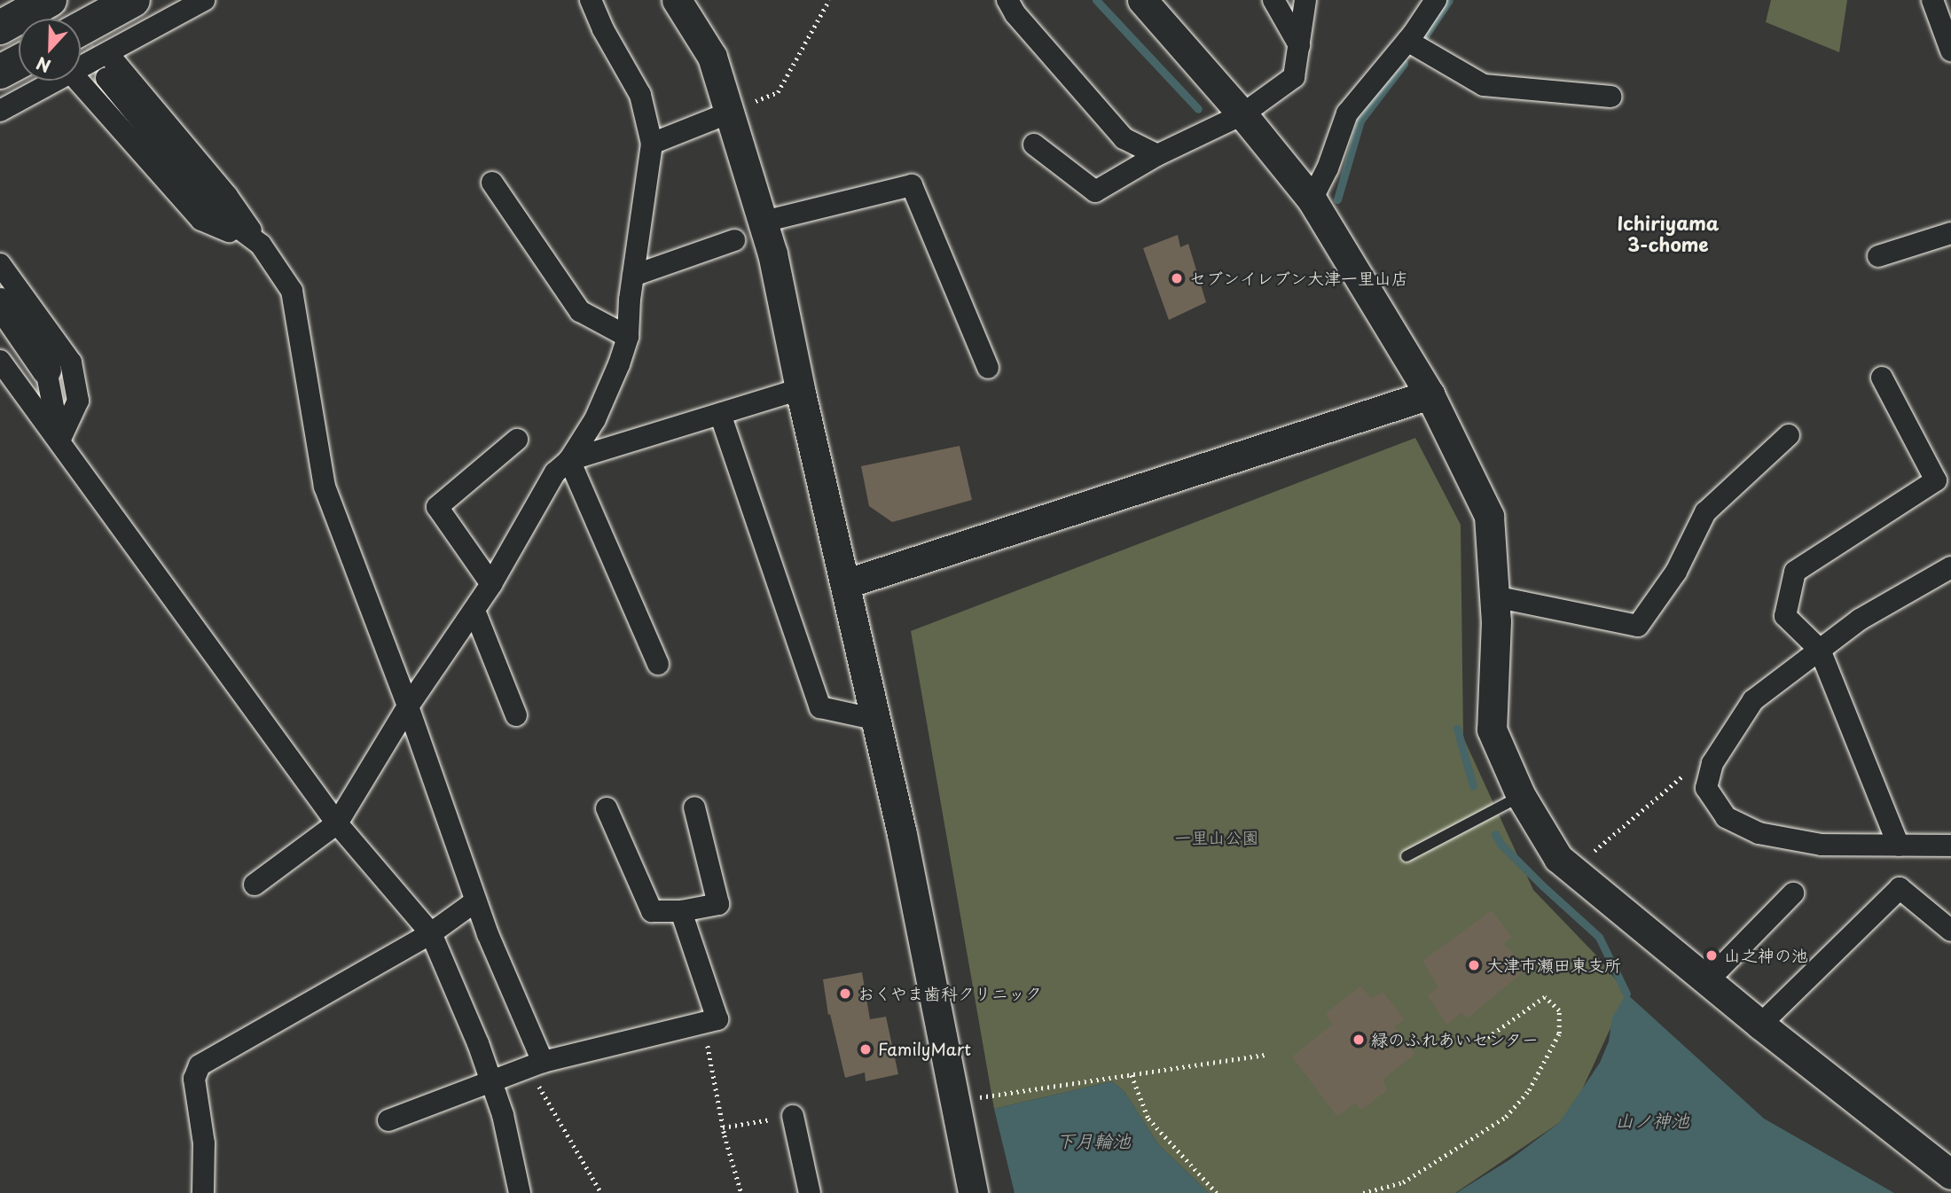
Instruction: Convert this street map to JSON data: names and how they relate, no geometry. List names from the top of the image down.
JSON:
{
  "districts": ["Ichiriyama 3-chome"],
  "water": ["山ノ神池", "下月輪池"],
  "parks": ["一里山公園"],
  "places": [
    "セブンイレブン大津一里山店",
    "山之神の池",
    "大津市瀬田東支所",
    "おくやま歯科クリニック",
    "緑のふれあいセンター",
    "FamilyMart"
  ],
  "north": "bottom"
}
